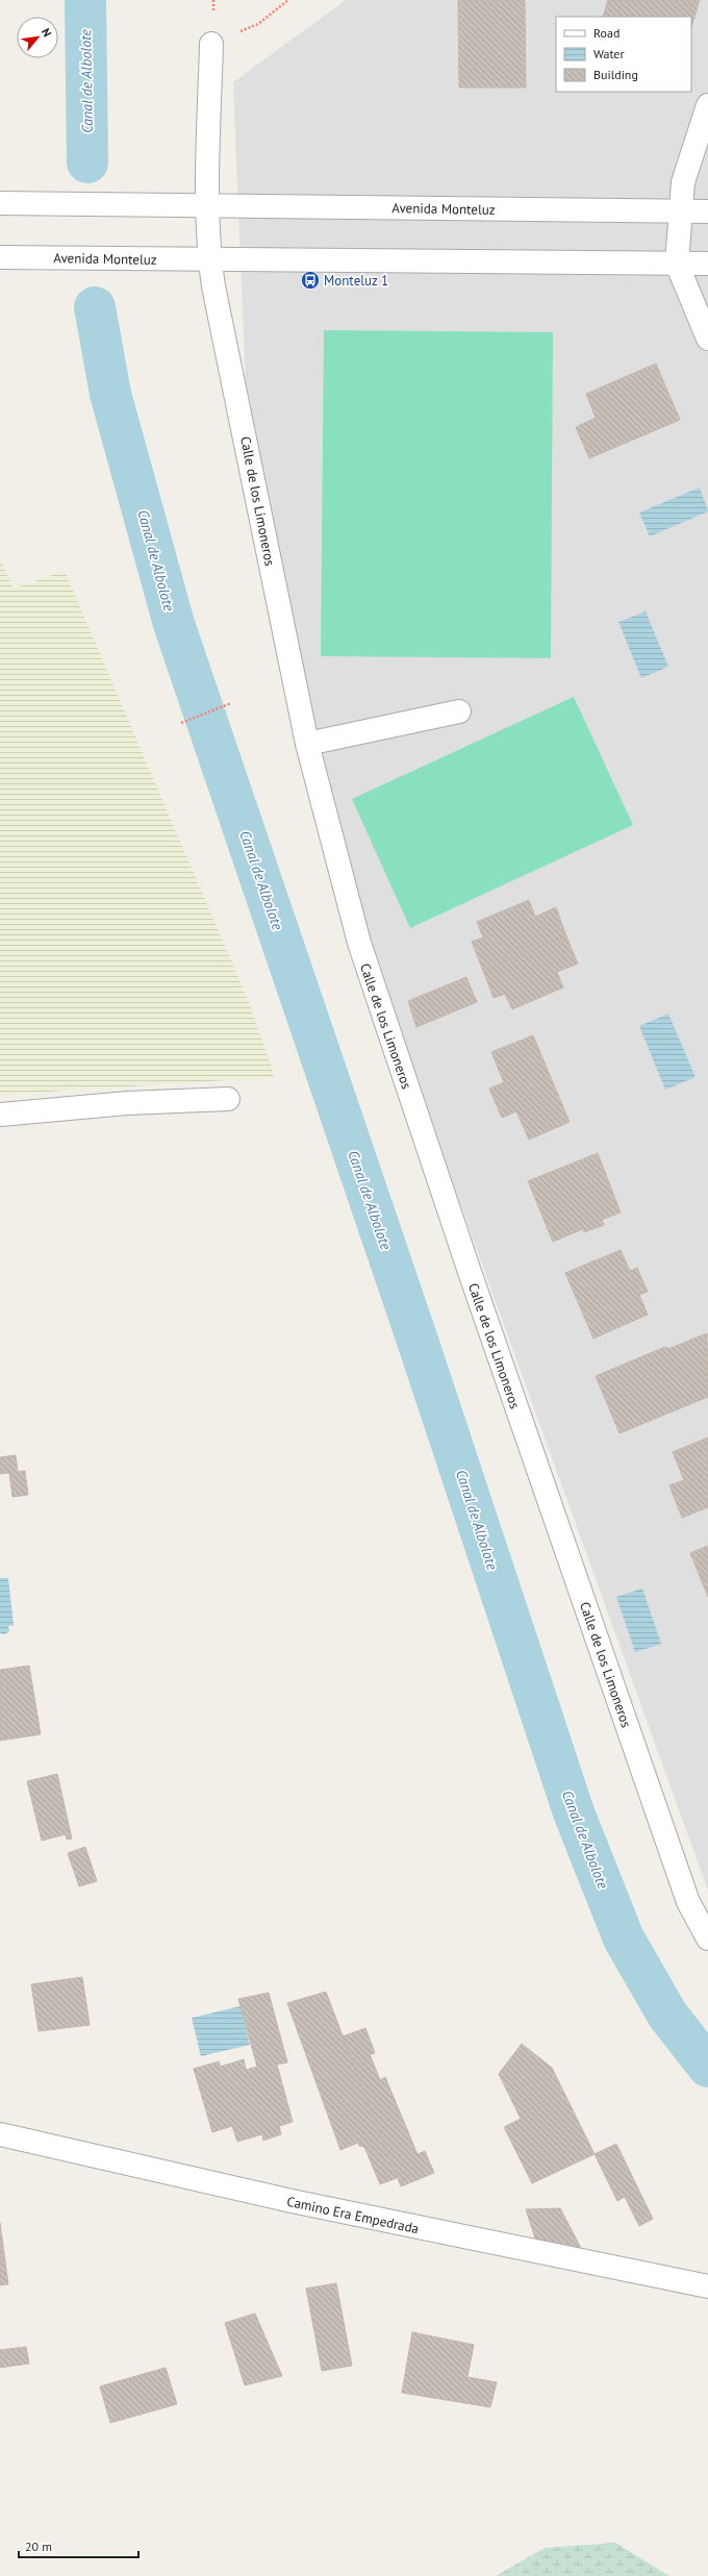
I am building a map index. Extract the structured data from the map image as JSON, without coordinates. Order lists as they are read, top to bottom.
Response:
{
  "streets": {
    "street": ["Avenida Monteluz", "Calle de los Limoneros", "Camino Era Empedrada"]
  },
  "crossings": [
    ["Avenida Monteluz", "Calle de los Limoneros"]
  ],
  "water": ["Canal de Albolote"],
  "places": {
    "bus stop": ["Monteluz 1"]
  },
  "legend": ["Road", "Water", "Building"],
  "scale_bar": "20 m",
  "north": "top right"
}
